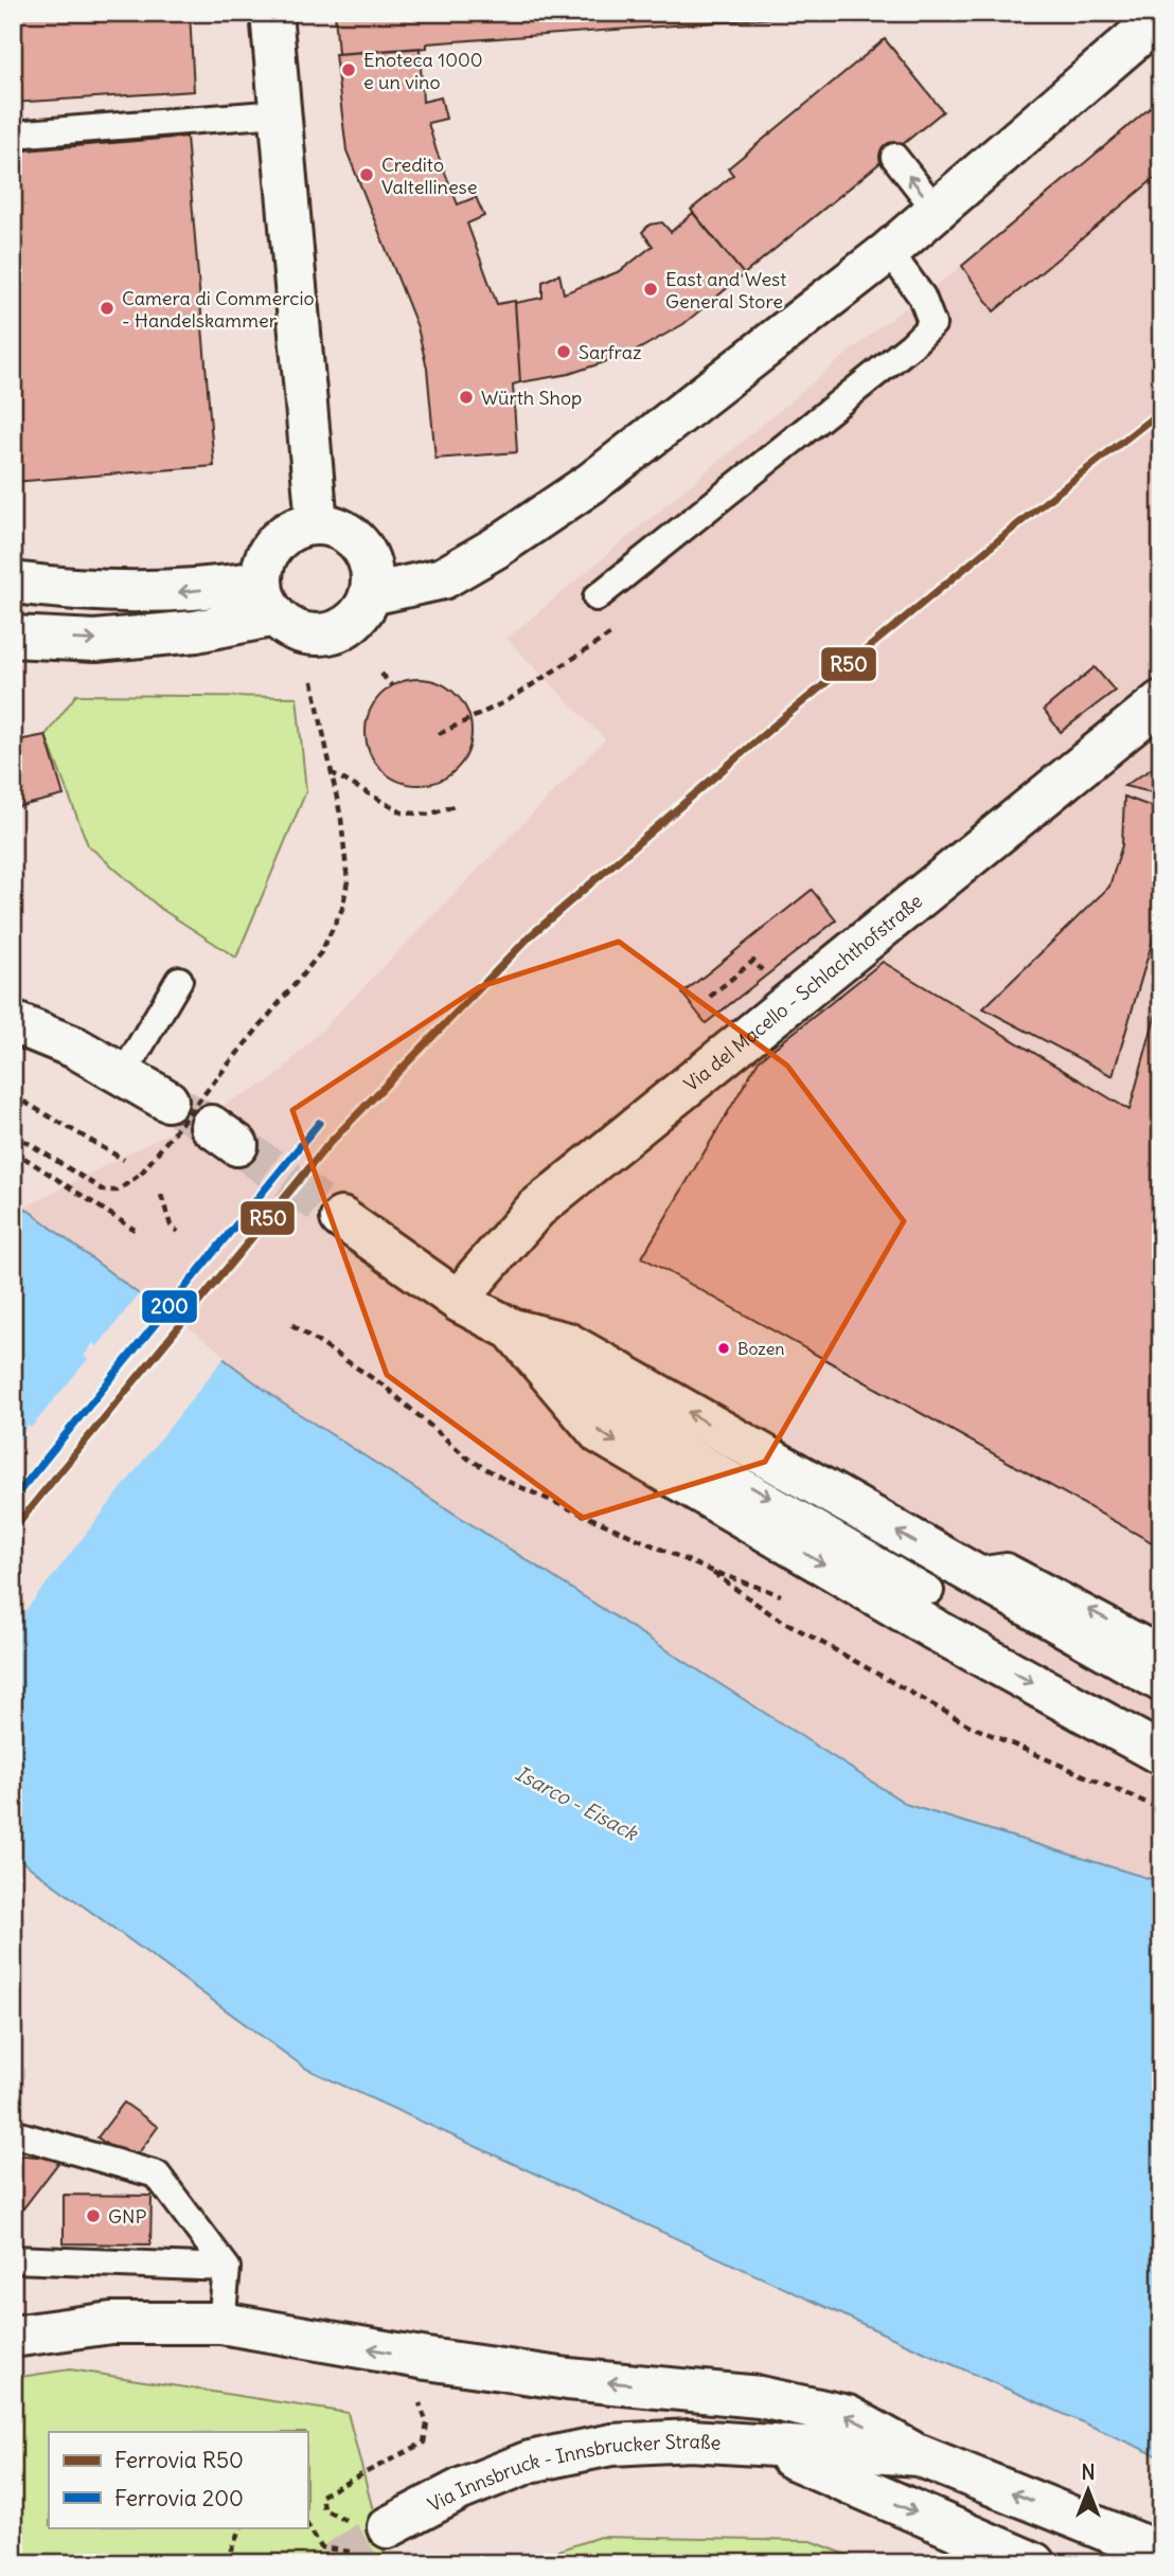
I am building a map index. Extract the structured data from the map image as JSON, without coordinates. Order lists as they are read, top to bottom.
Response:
{
  "streets": {
    "main road": ["Via del Macello - Schlachthofstraße", "Via Innsbruck - Innsbrucker Straße"]
  },
  "water": ["Isarco - Eisack"],
  "places": [
    "Enoteca 1000 e un vino",
    "Credito Valtellinese",
    "East and West General Store",
    "Camera di Commercio - Handelskammer",
    "Sarfraz",
    "Würth Shop",
    "Bozen",
    "GNP"
  ],
  "lines": ["rail line R50", "rail line 200"],
  "legend": ["Ferrovia R50", "Ferrovia 200"],
  "north": "top"
}
